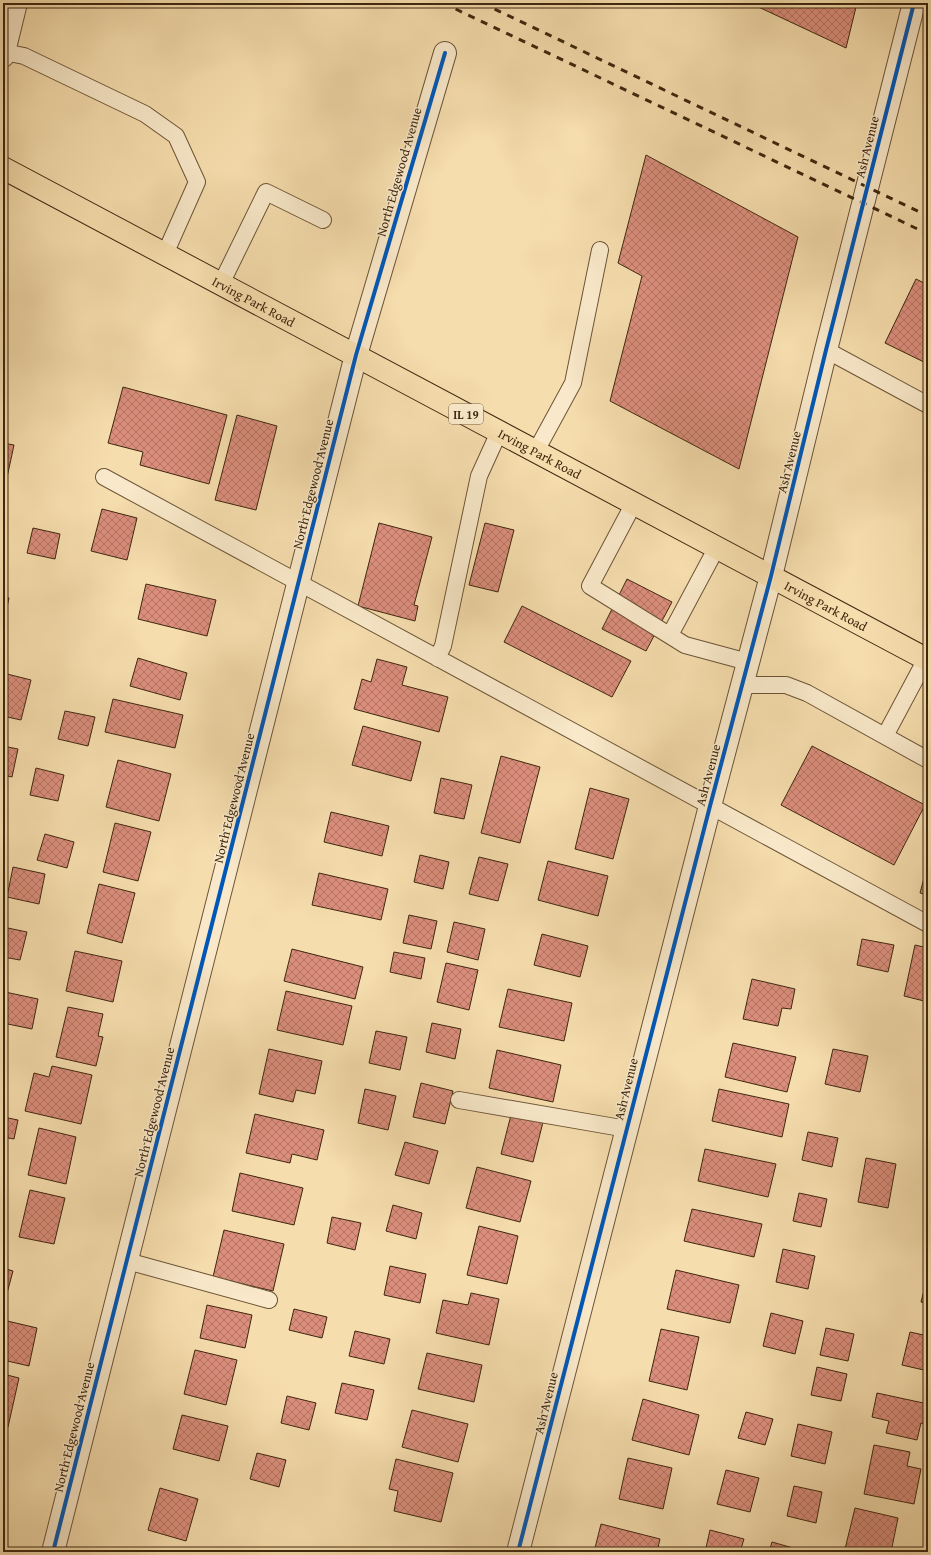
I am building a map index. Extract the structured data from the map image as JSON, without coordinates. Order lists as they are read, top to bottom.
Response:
{
  "streets": {
    "main road": ["Irving Park Road", "IL 19"],
    "street": ["Ash Avenue", "North Edgewood Avenue"]
  },
  "crossings": [
    ["Ash Avenue", "Irving Park Road"],
    ["North Edgewood Avenue", "Irving Park Road"]
  ]
}
